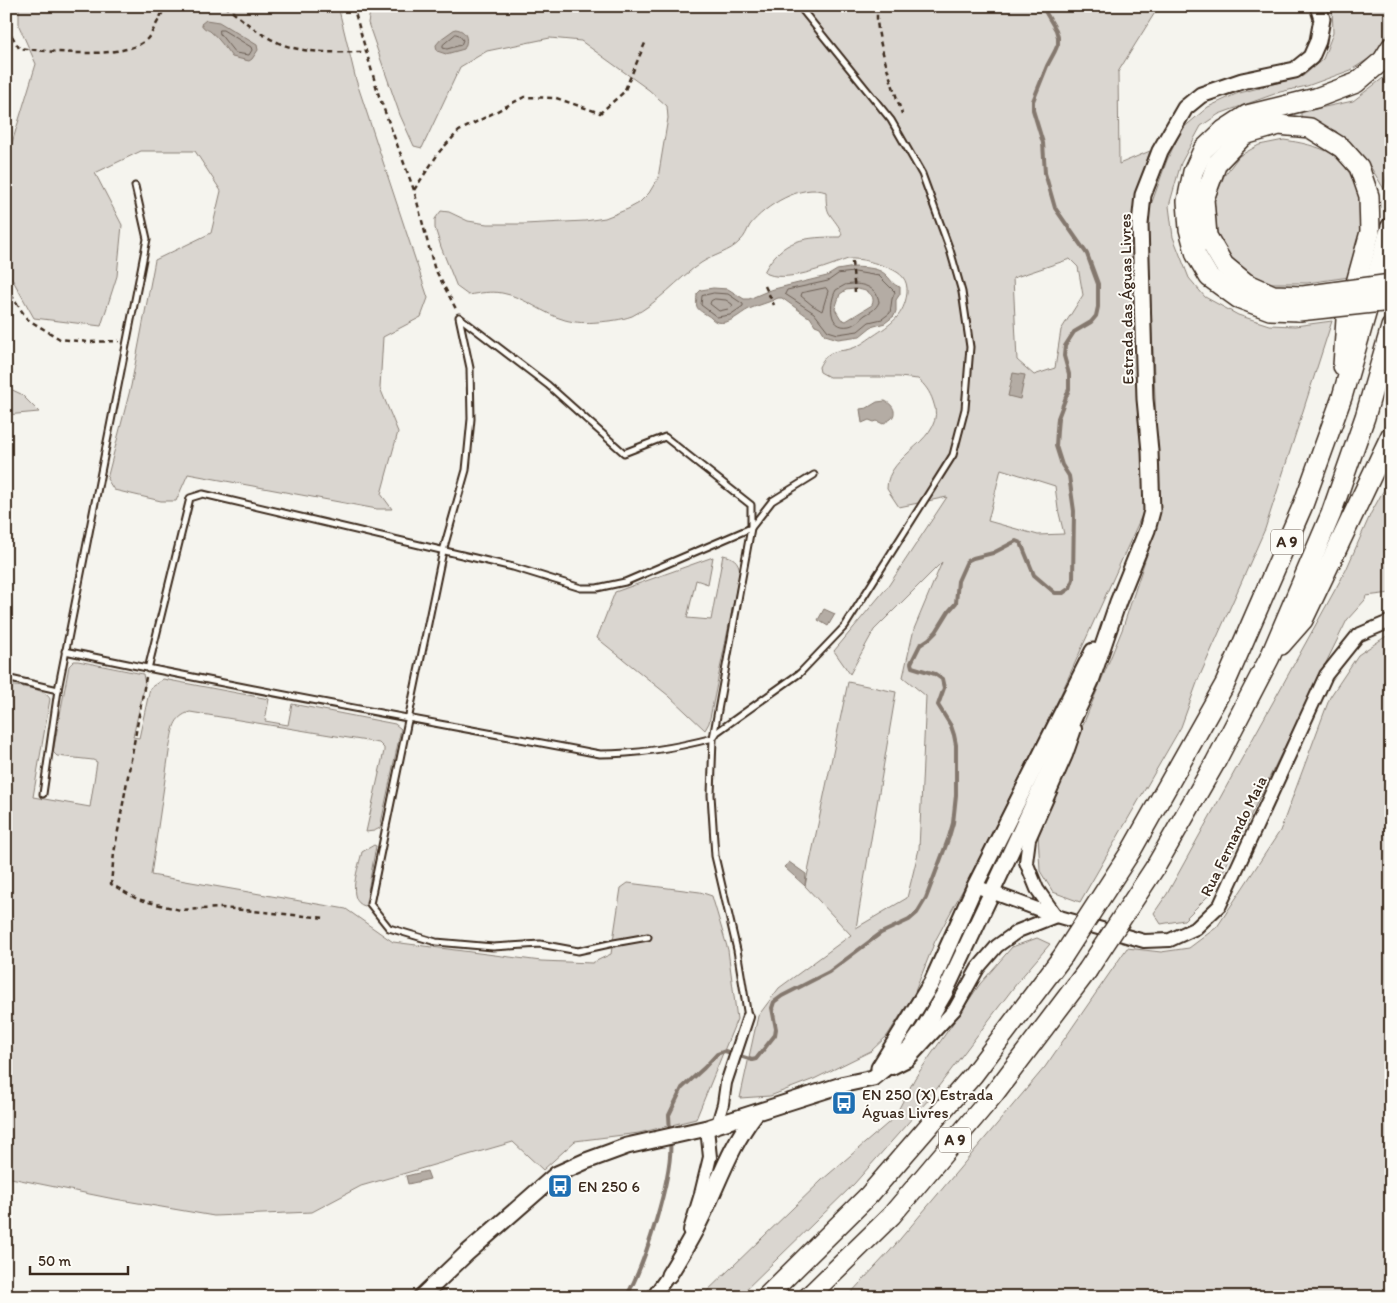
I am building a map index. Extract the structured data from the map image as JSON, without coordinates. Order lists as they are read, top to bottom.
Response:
{
  "streets": {
    "highway": ["A 9"],
    "main road": ["Estrada das Águas Livres"],
    "street": ["Rua Fernando Maia"]
  },
  "places": {
    "bus stop": ["EN 250 (X) Estrada Águas Livres", "EN 250 6"]
  },
  "scale_bar": "50 m"
}
